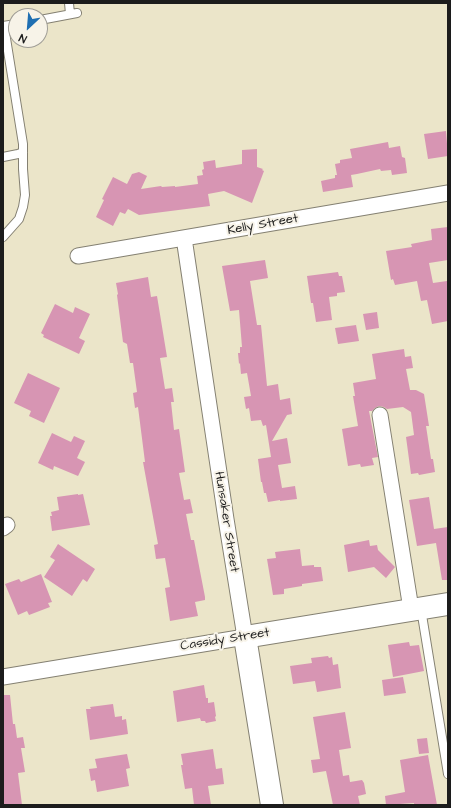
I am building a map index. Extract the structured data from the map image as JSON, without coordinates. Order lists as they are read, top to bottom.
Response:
{
  "streets": {
    "main road": ["Hunsaker Street", "Cassidy Street"],
    "street": ["Kelly Street"]
  },
  "crossings": [
    ["Kelly Street", "Hunsaker Street"],
    ["Hunsaker Street", "Cassidy Street"]
  ],
  "north": "bottom left"
}
